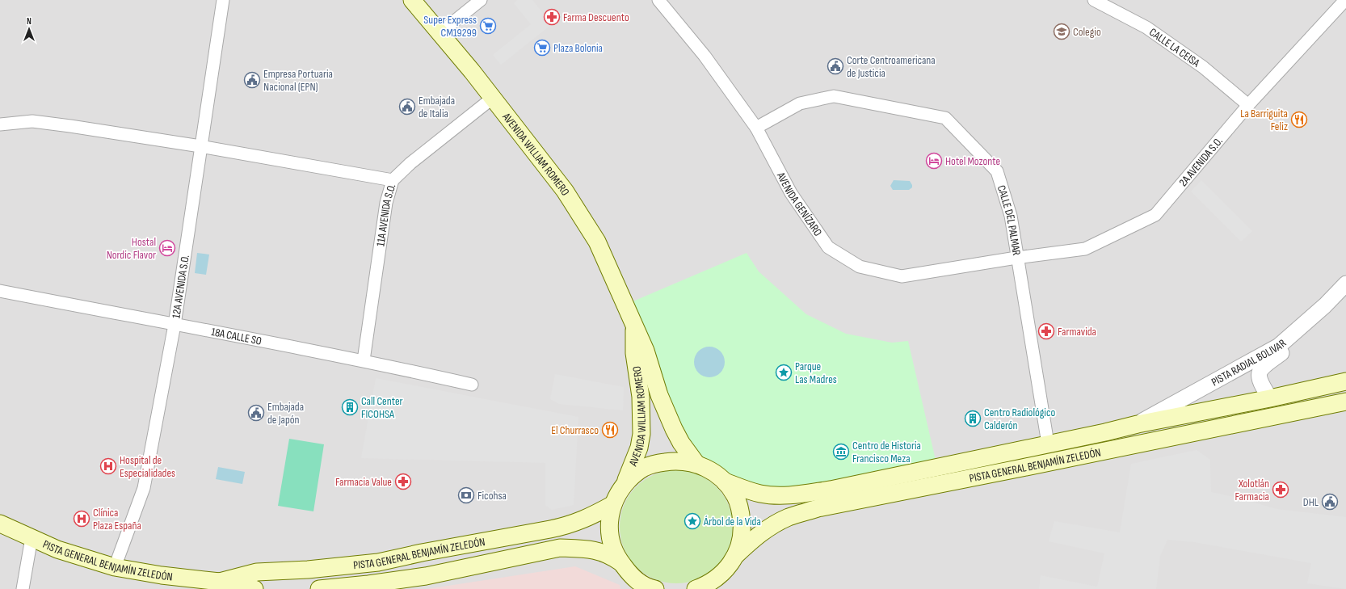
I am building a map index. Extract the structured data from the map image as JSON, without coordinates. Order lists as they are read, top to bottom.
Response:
{
  "streets": {
    "main road": ["AVENIDA WILLIAM ROMERO", "PISTA GENERAL BENJAMÍN ZELEDÓN"],
    "street": [
      "CALLE LA CEISA",
      "2A AVENIDA S.O.",
      "AVENIDA GENÍZARO",
      "11A AVENIDA S.O.",
      "CALLE DEL PALMAR",
      "12A AVENIDA S.O.",
      "18A CALLE SO",
      "PISTA RADIAL BOLIVAR"
    ]
  },
  "crossings": [
    ["CALLE LA CEISA", "2A AVENIDA S.O."],
    ["AVENIDA WILLIAM ROMERO", "11A AVENIDA S.O."],
    ["2A AVENIDA S.O.", "AVENIDA GENÍZARO"],
    ["2A AVENIDA S.O.", "CALLE DEL PALMAR"],
    ["AVENIDA GENÍZARO", "CALLE DEL PALMAR"],
    ["11A AVENIDA S.O.", "18A CALLE SO"],
    ["CALLE DEL PALMAR", "PISTA GENERAL BENJAMÍN ZELEDÓN"],
    ["12A AVENIDA S.O.", "18A CALLE SO"],
    ["12A AVENIDA S.O.", "PISTA GENERAL BENJAMÍN ZELEDÓN"],
    ["PISTA RADIAL BOLIVAR", "PISTA GENERAL BENJAMÍN ZELEDÓN"]
  ],
  "places": {
    "pharmacy": [
      "Farma Descuento",
      "Farmavida",
      "Farmacia Value",
      "Xolotlán Farmacia"
    ],
    "supermarket": ["Super Express CM19299", "Plaza Bolonia"],
    "school or university": ["Colegio"],
    "public building": [
      "Corte Centroamericana de Justicia",
      "Empresa Portuaria Nacional (EPN)",
      "Embajada de Italia",
      "Embajada de Japón",
      "DHL"
    ],
    "restaurant": ["La Barriguita Feliz", "El Churrasco"],
    "hotel": ["Hotel Mozonte", "Hostal Nordic Flavor"],
    "place": ["Parque Las Madres", "Árbol de la Vida"],
    "building": ["Call Center FICOHSA", "Centro Radiológico Calderón"],
    "museum": ["Centro de Historia Francisco Meza"],
    "hospital": ["Hospital de Especialidades", "Clínica Plaza España"],
    "bank": ["Ficohsa"]
  },
  "north": "top"
}
